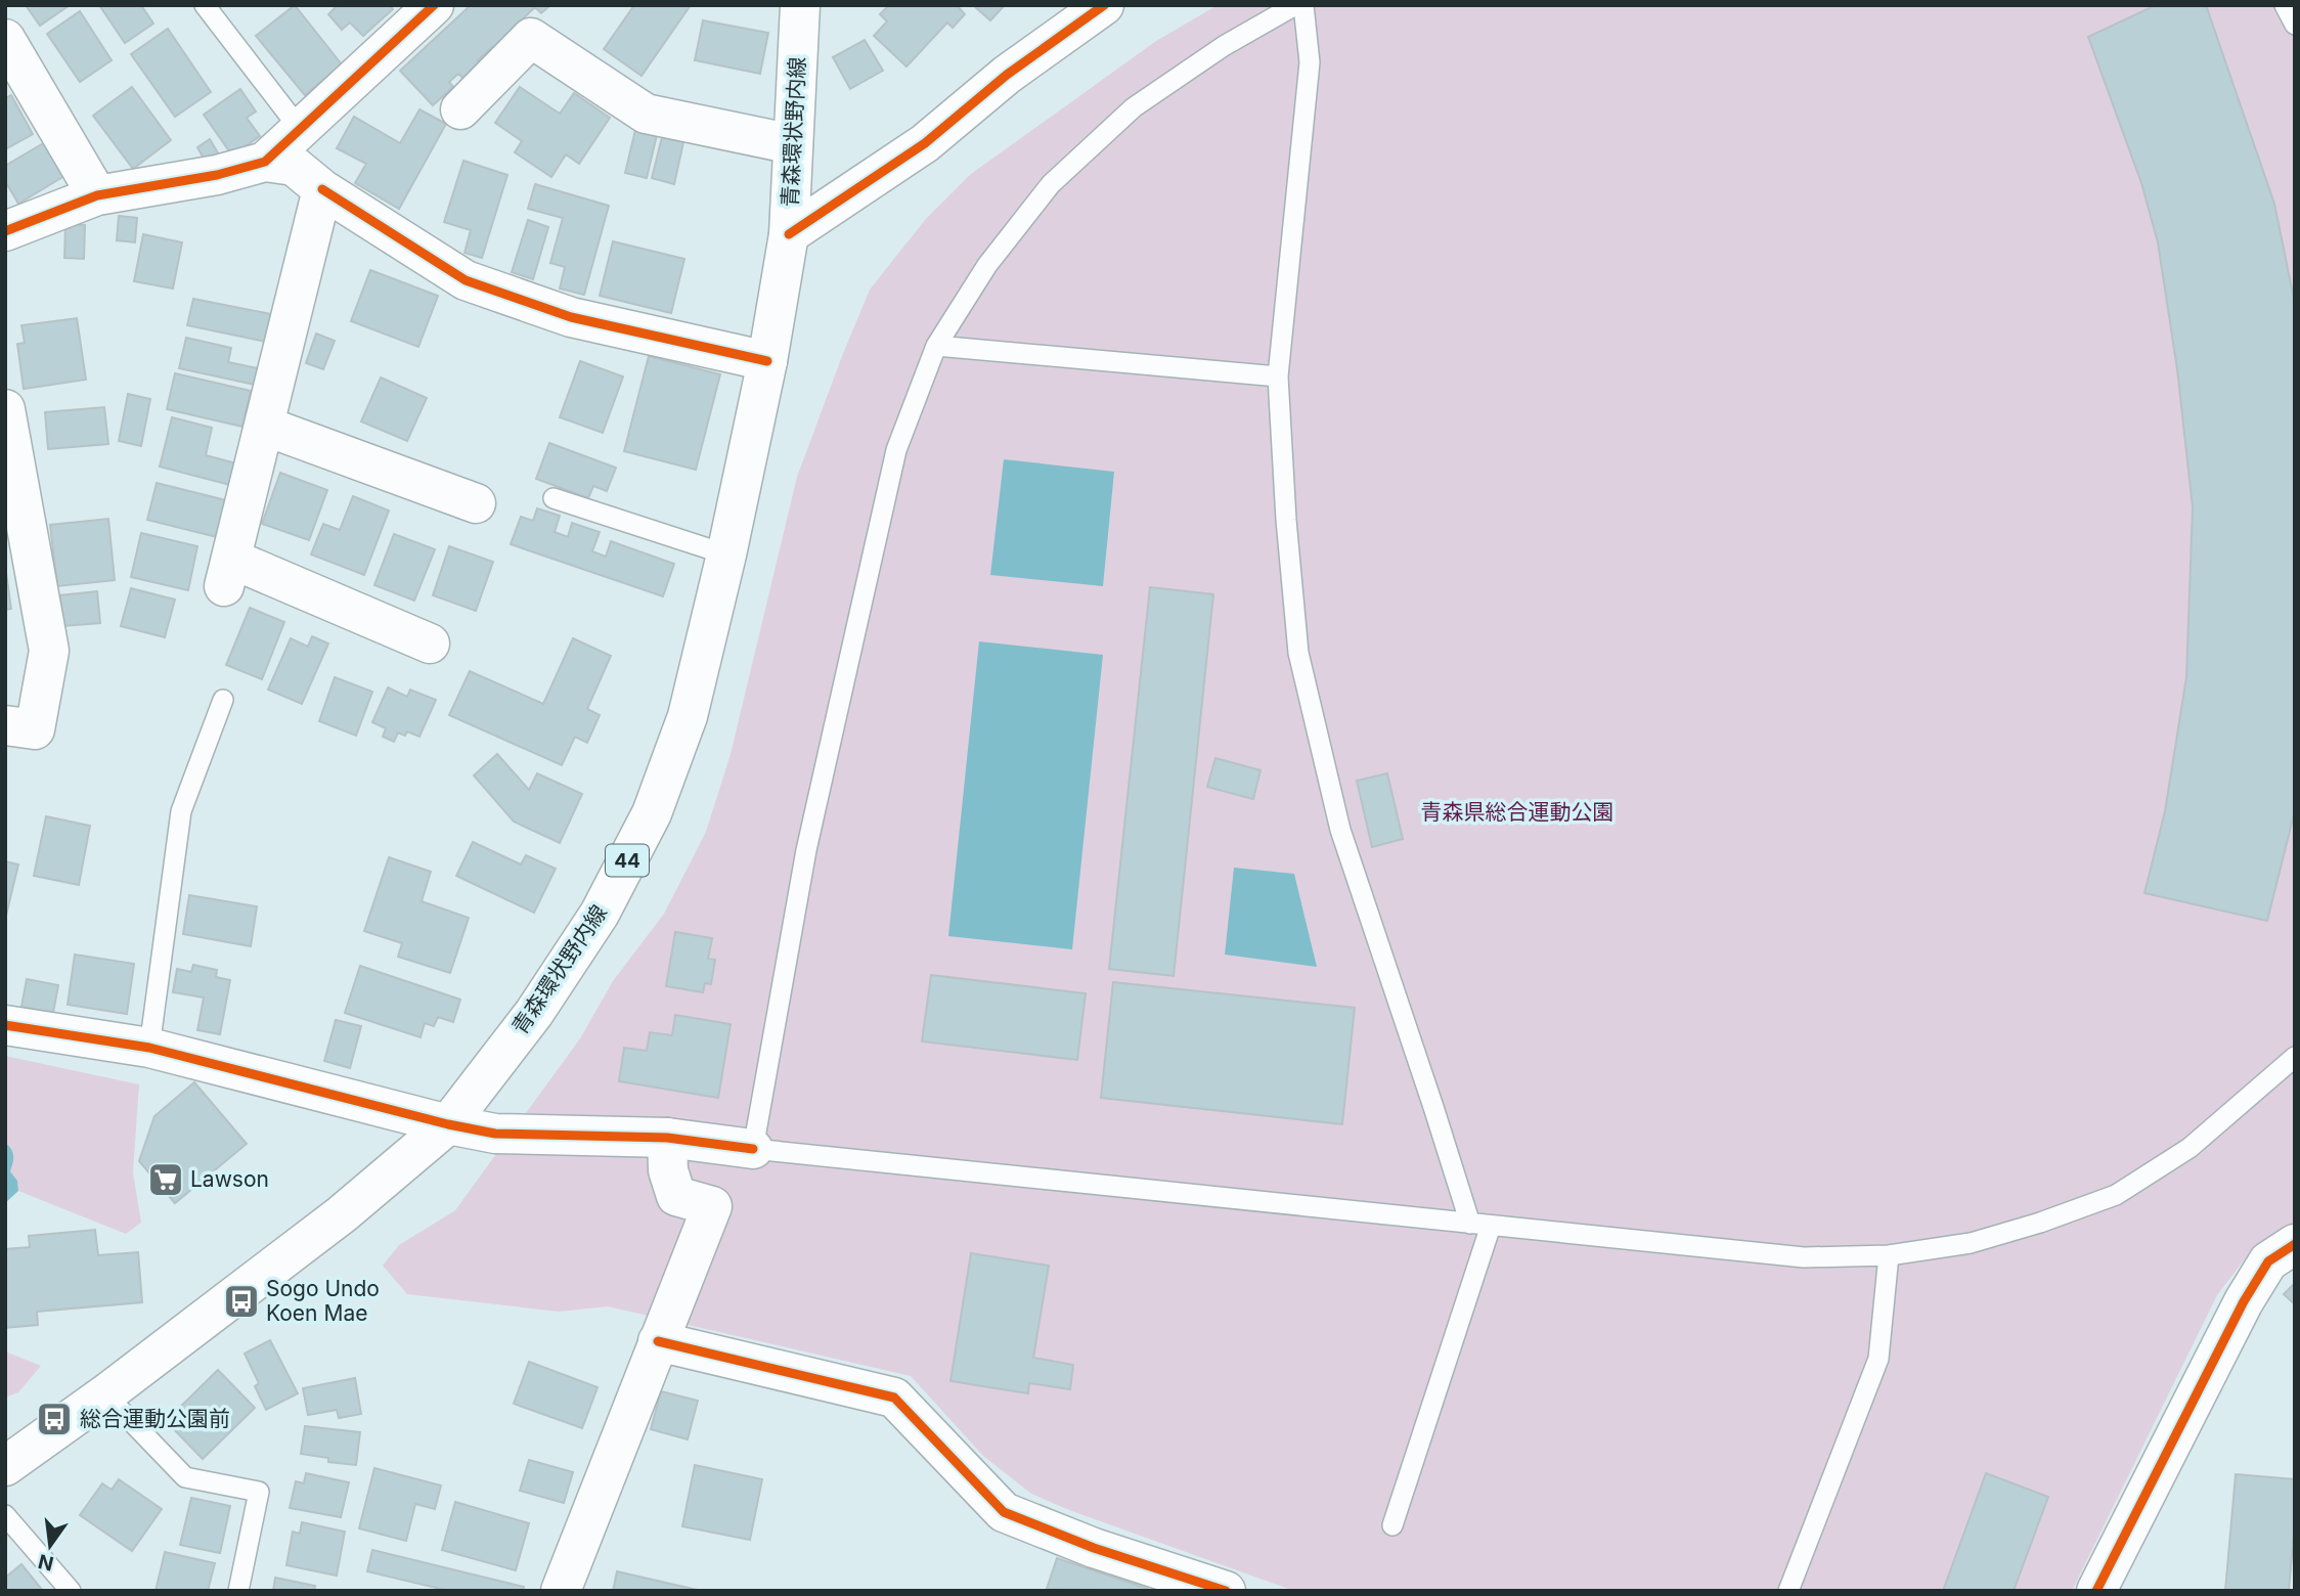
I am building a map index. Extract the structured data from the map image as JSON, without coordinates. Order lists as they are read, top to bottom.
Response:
{
  "streets": {
    "street": ["青森環状野内線", "44"]
  },
  "parks": ["青森県総合運動公園"],
  "places": {
    "supermarket": ["Lawson"],
    "bus stop": ["Sogo Undo Koen Mae", "総合運動公園前"]
  },
  "north": "bottom"
}
